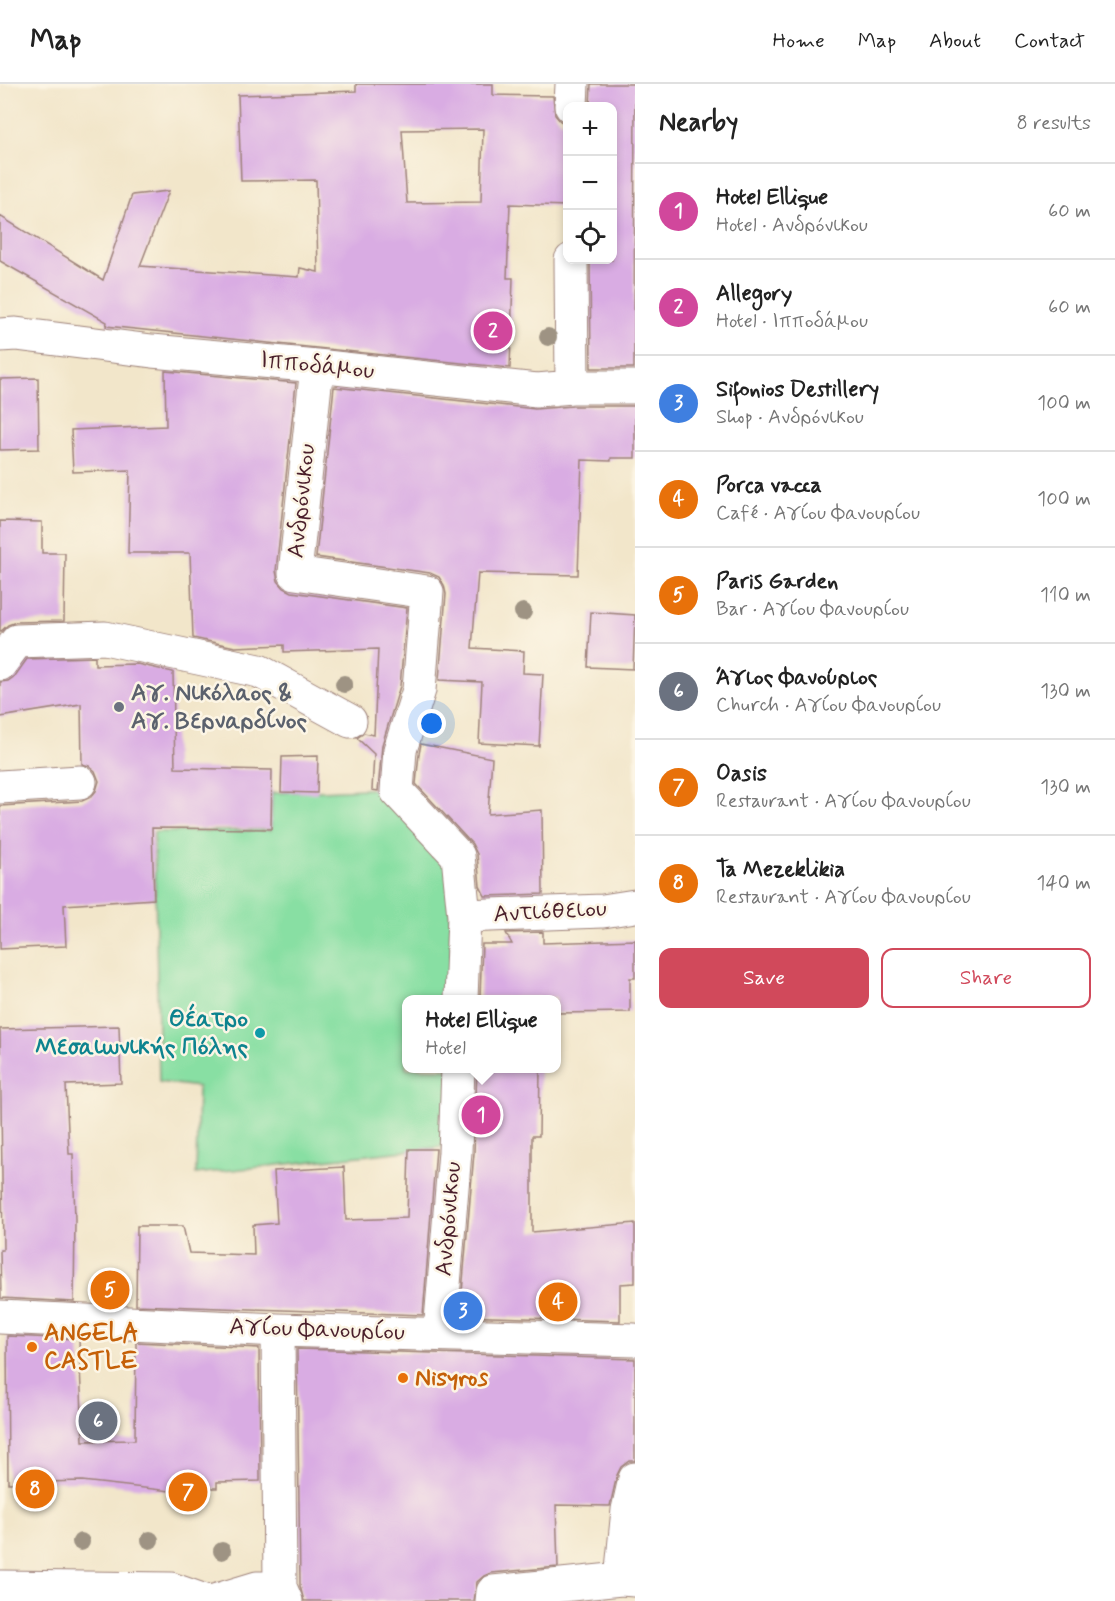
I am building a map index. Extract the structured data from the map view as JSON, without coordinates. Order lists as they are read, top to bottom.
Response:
{
  "streets": {
    "street": [
      "Ιπποδάμου",
      "Ανδρόνικου",
      "Αντιόθειου",
      "Αγίου Φανουρίου"
    ]
  },
  "crossings": [
    ["Ιπποδάμου", "Ανδρόνικου"],
    ["Ανδρόνικου", "Αντιόθειου"],
    ["Ανδρόνικου", "Αγίου Φανουρίου"]
  ],
  "places": [
    "Αγ. Νικόλαος & Αγ. Βερναρδίνος",
    "Θέατρο Μεσαιωνικής Πόλης",
    "ANGELA CASTLE",
    "Nisyros"
  ],
  "page": {
    "header": "Map",
    "nav": [
      "Home",
      "Map",
      "About",
      "Contact"
    ],
    "heading": ["Nearby", "8 results"],
    "map_buttons": ["+", "−"],
    "list": [
      {
        "mark": "1",
        "name": "Hotel Ellique",
        "note": "Hotel · Ανδρόνικου",
        "value": "60 m"
      },
      {
        "mark": "2",
        "name": "Allegory",
        "note": "Hotel · Ιπποδάμου",
        "value": "60 m"
      },
      {
        "mark": "3",
        "name": "Sifonios Destillery",
        "note": "Shop · Ανδρόνικου",
        "value": "100 m"
      },
      {
        "mark": "4",
        "name": "Porca vacca",
        "note": "Café · Αγίου Φανουρίου",
        "value": "100 m"
      },
      {
        "mark": "5",
        "name": "Paris Garden",
        "note": "Bar · Αγίου Φανουρίου",
        "value": "110 m"
      },
      {
        "mark": "6",
        "name": "Άγιος Φανούριος",
        "note": "Church · Αγίου Φανουρίου",
        "value": "130 m"
      },
      {
        "mark": "7",
        "name": "Oasis",
        "note": "Restaurant · Αγίου Φανουρίου",
        "value": "130 m"
      },
      {
        "mark": "8",
        "name": "Ta Mezeklikia",
        "note": "Restaurant · Αγίου Φανουρίου",
        "value": "140 m"
      }
    ],
    "pins": [
      "2",
      "1",
      "5",
      "4",
      "3",
      "6",
      "8",
      "7"
    ],
    "buttons": ["Save", "Share"],
    "popup": ["Hotel Ellique", "Hotel"]
  }
}
